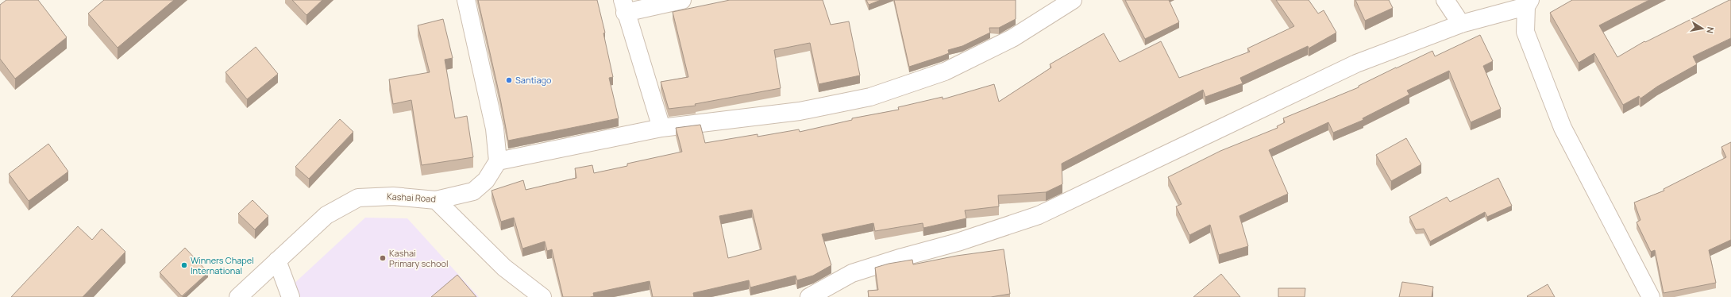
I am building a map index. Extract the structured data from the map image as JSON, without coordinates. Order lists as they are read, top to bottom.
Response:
{
  "streets": {
    "street": ["Kashai Road"]
  },
  "places": ["Santiago", "Kashai Primary school", "Winners Chapel International"],
  "north": "right"
}
